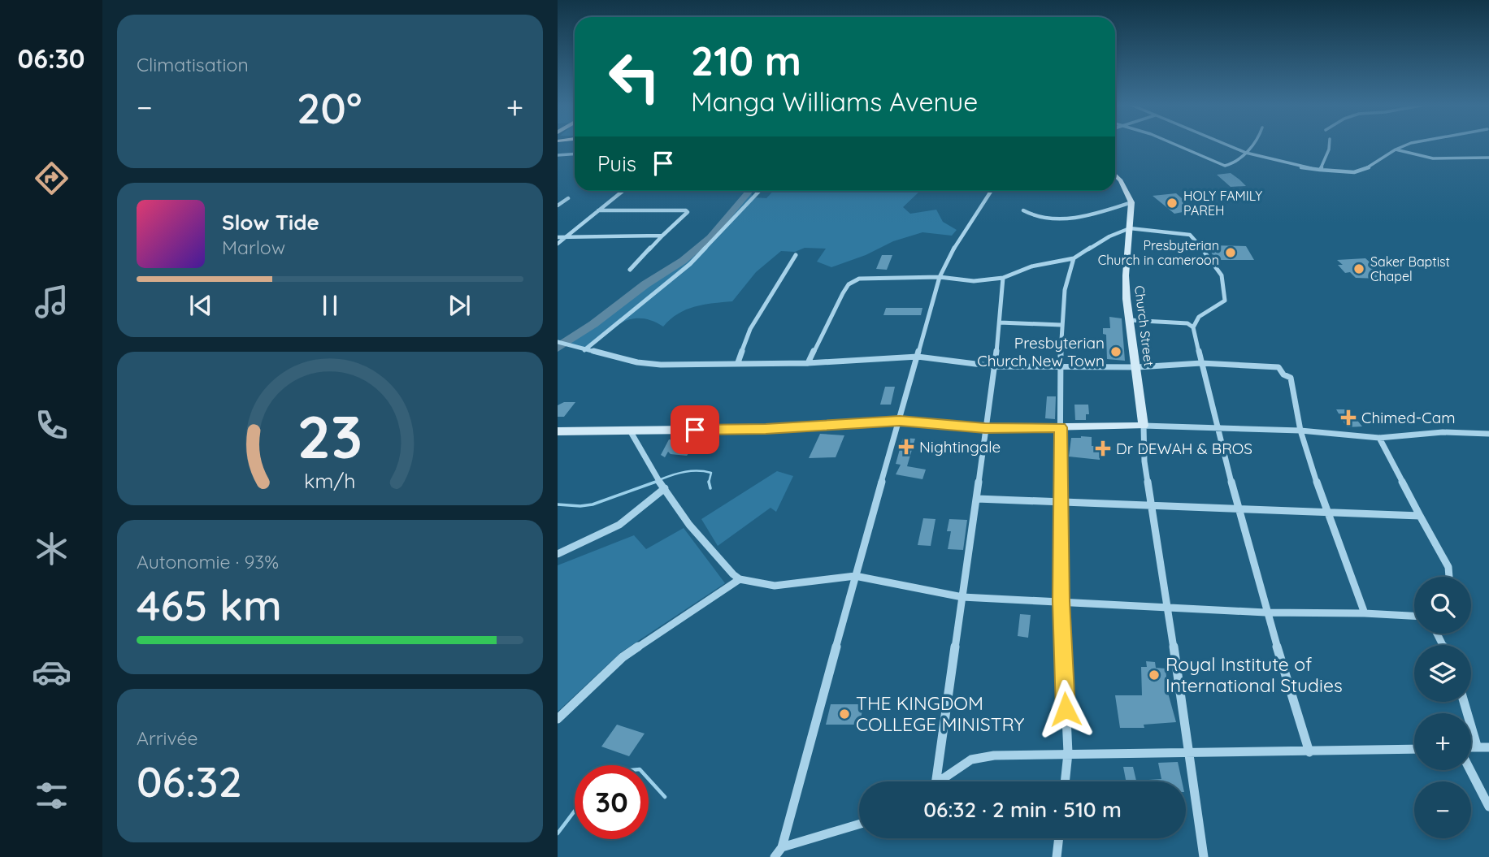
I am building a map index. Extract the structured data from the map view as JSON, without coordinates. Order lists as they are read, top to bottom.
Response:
{
  "streets": {
    "main road": ["Church Street"]
  },
  "places": {
    "other": [
      "HOLY FAMILY PAREH",
      "Presbyterian Church in cameroon",
      "Saker Baptist Chapel",
      "Presbyterian Church New Town",
      "Royal Institute of International Studies",
      "THE KINGDOM COLLEGE MINISTRY"
    ],
    "health": ["Chimed-Cam", "Nightingale", "Dr DEWAH & BROS"]
  },
  "page": {
    "tabs": "06:30",
    "tile": [
      "Climatisation",
      ["Autonomie · 93%", "465 km"],
      ["Arrivée", "06:32"]
    ],
    "turn": ["210 m", "Manga Williams Avenue"],
    "heat": ["−", "20°", "+"],
    "then": "Puis",
    "song": ["Slow Tide", "Marlow"],
    "map_buttons": ["+", "−"],
    "limit": "30",
    "trip": "06:32 · 2 min · 510 m",
    "gauge": ["23", "km/h"]
  }
}
